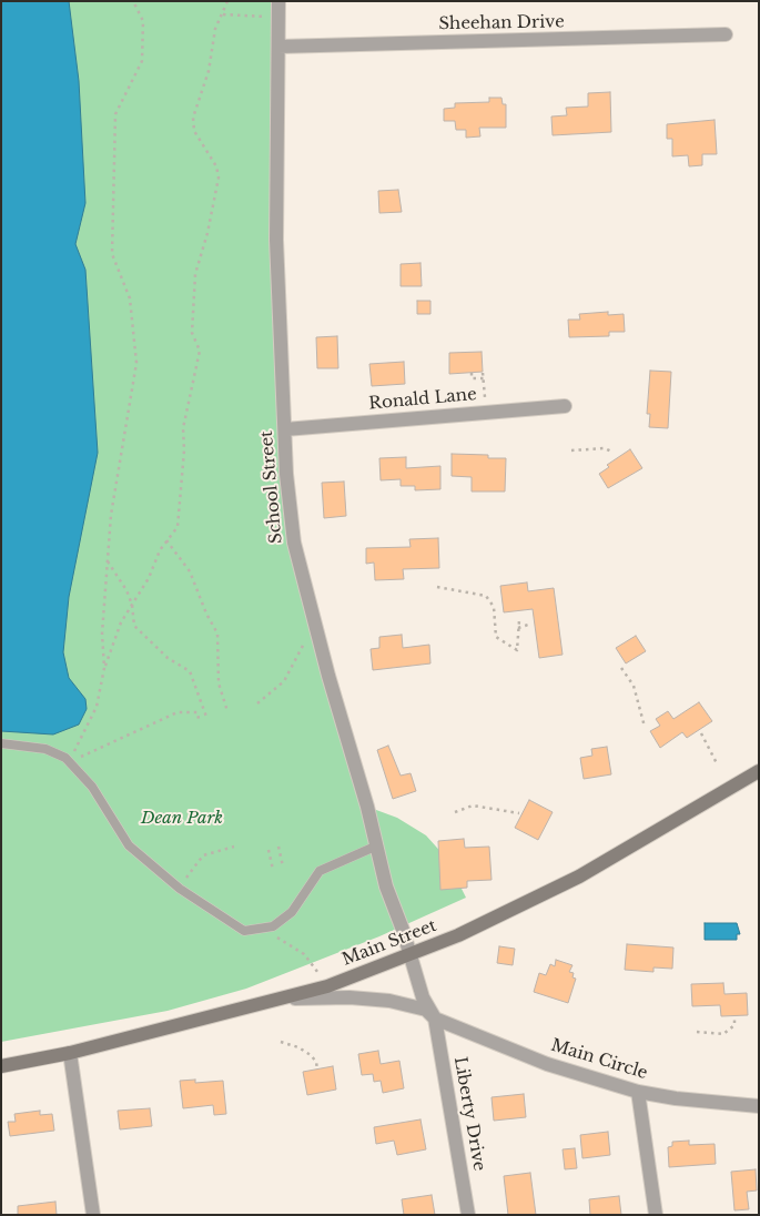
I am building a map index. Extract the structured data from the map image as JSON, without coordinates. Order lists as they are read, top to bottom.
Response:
{
  "streets": {
    "main road": ["Main Street"],
    "street": [
      "Sheehan Drive",
      "Ronald Lane",
      "School Street",
      "Main Circle",
      "Liberty Drive"
    ]
  },
  "crossings": [
    ["Sheehan Drive", "School Street"],
    ["Ronald Lane", "School Street"],
    ["School Street", "Main Street"],
    ["Main Street", "Main Circle"],
    ["Main Circle", "Liberty Drive"]
  ],
  "parks": ["Dean Park"]
}
